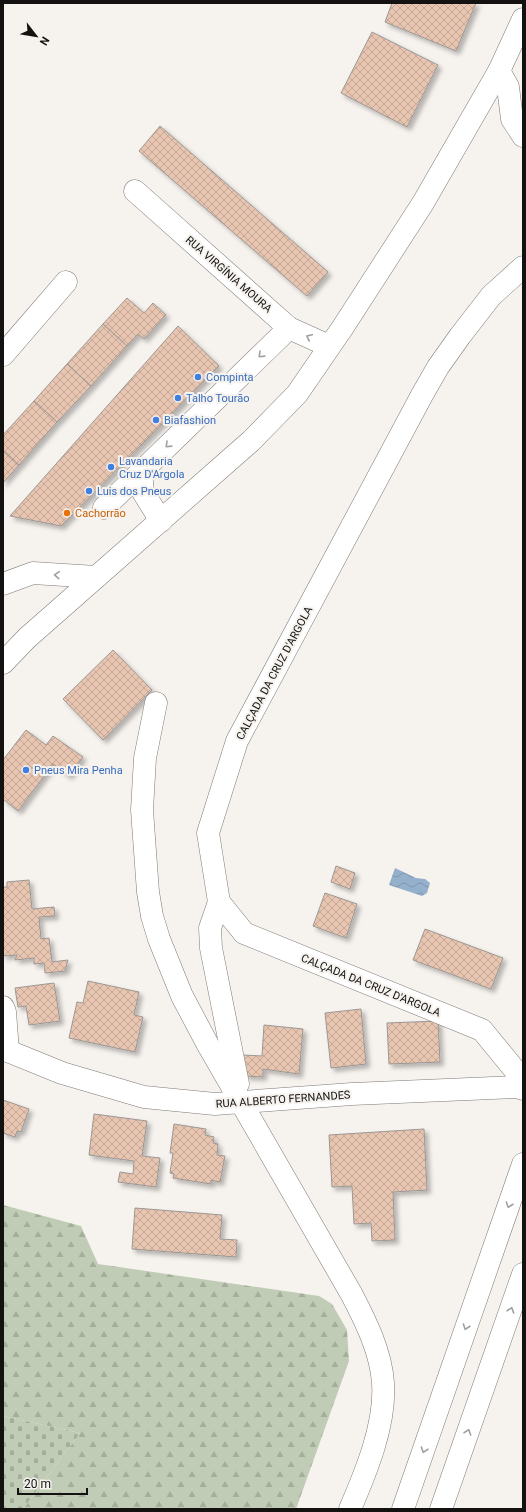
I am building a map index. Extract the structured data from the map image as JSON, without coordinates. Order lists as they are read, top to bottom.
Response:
{
  "streets": {
    "main road": ["RUA VIRGÍNIA MOURA", "CALÇADA DA CRUZ D'ARGOLA", "RUA ALBERTO FERNANDES"]
  },
  "places": [
    "Compinta",
    "Talho Tourão",
    "Biafashion",
    "Lavandaria Cruz D'Argola",
    "Luis dos Pneus",
    "Cachorrão",
    "Pneus Mira Penha"
  ],
  "scale_bar": "20 m",
  "north": "bottom right"
}
